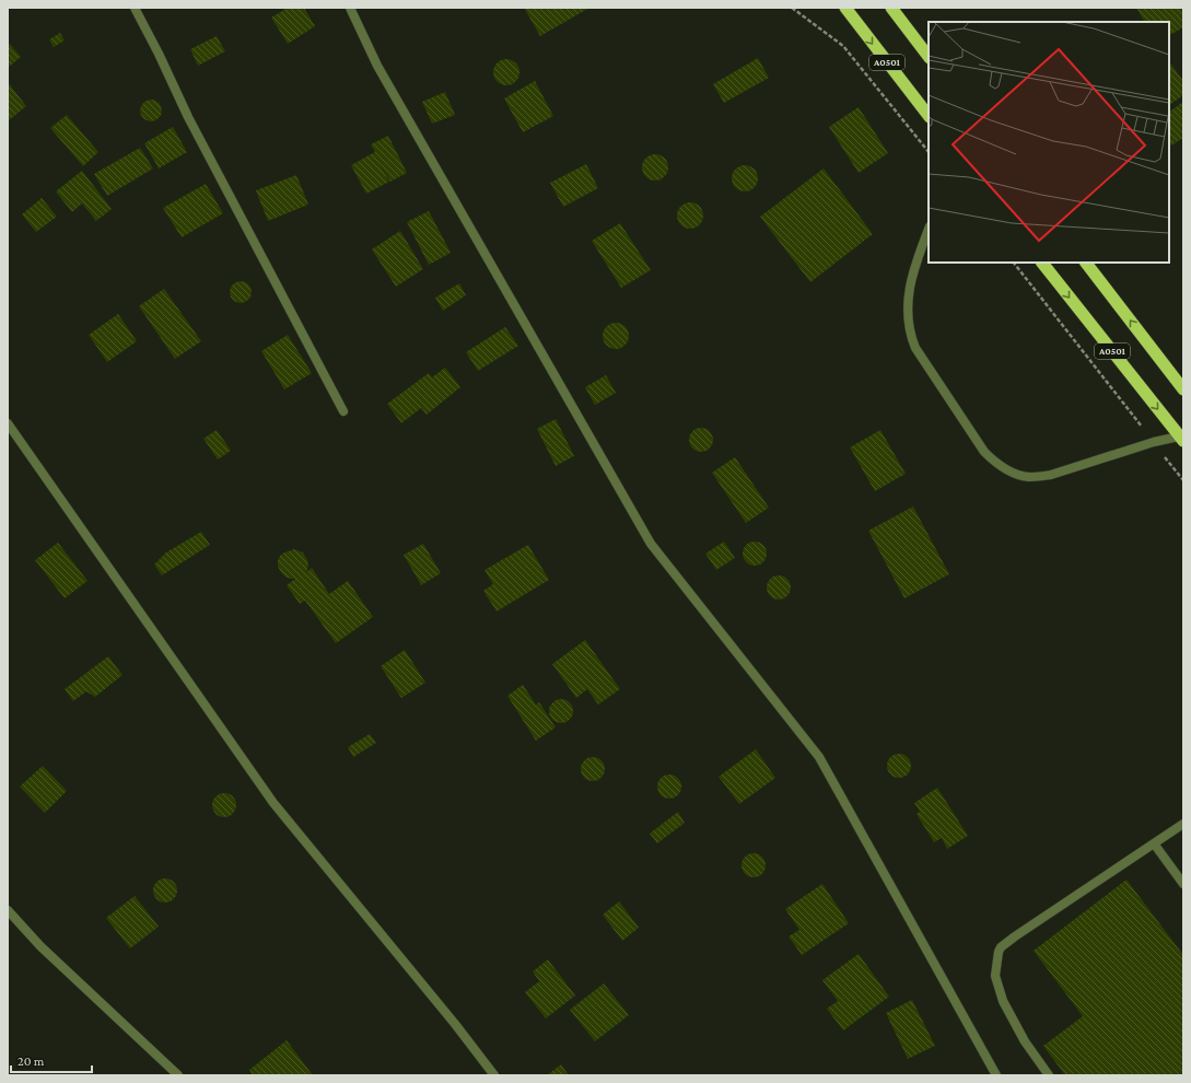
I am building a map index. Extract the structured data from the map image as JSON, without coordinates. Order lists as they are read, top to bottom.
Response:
{
  "streets": {
    "highway": ["A0501"]
  },
  "scale_bar": "20 m"
}
